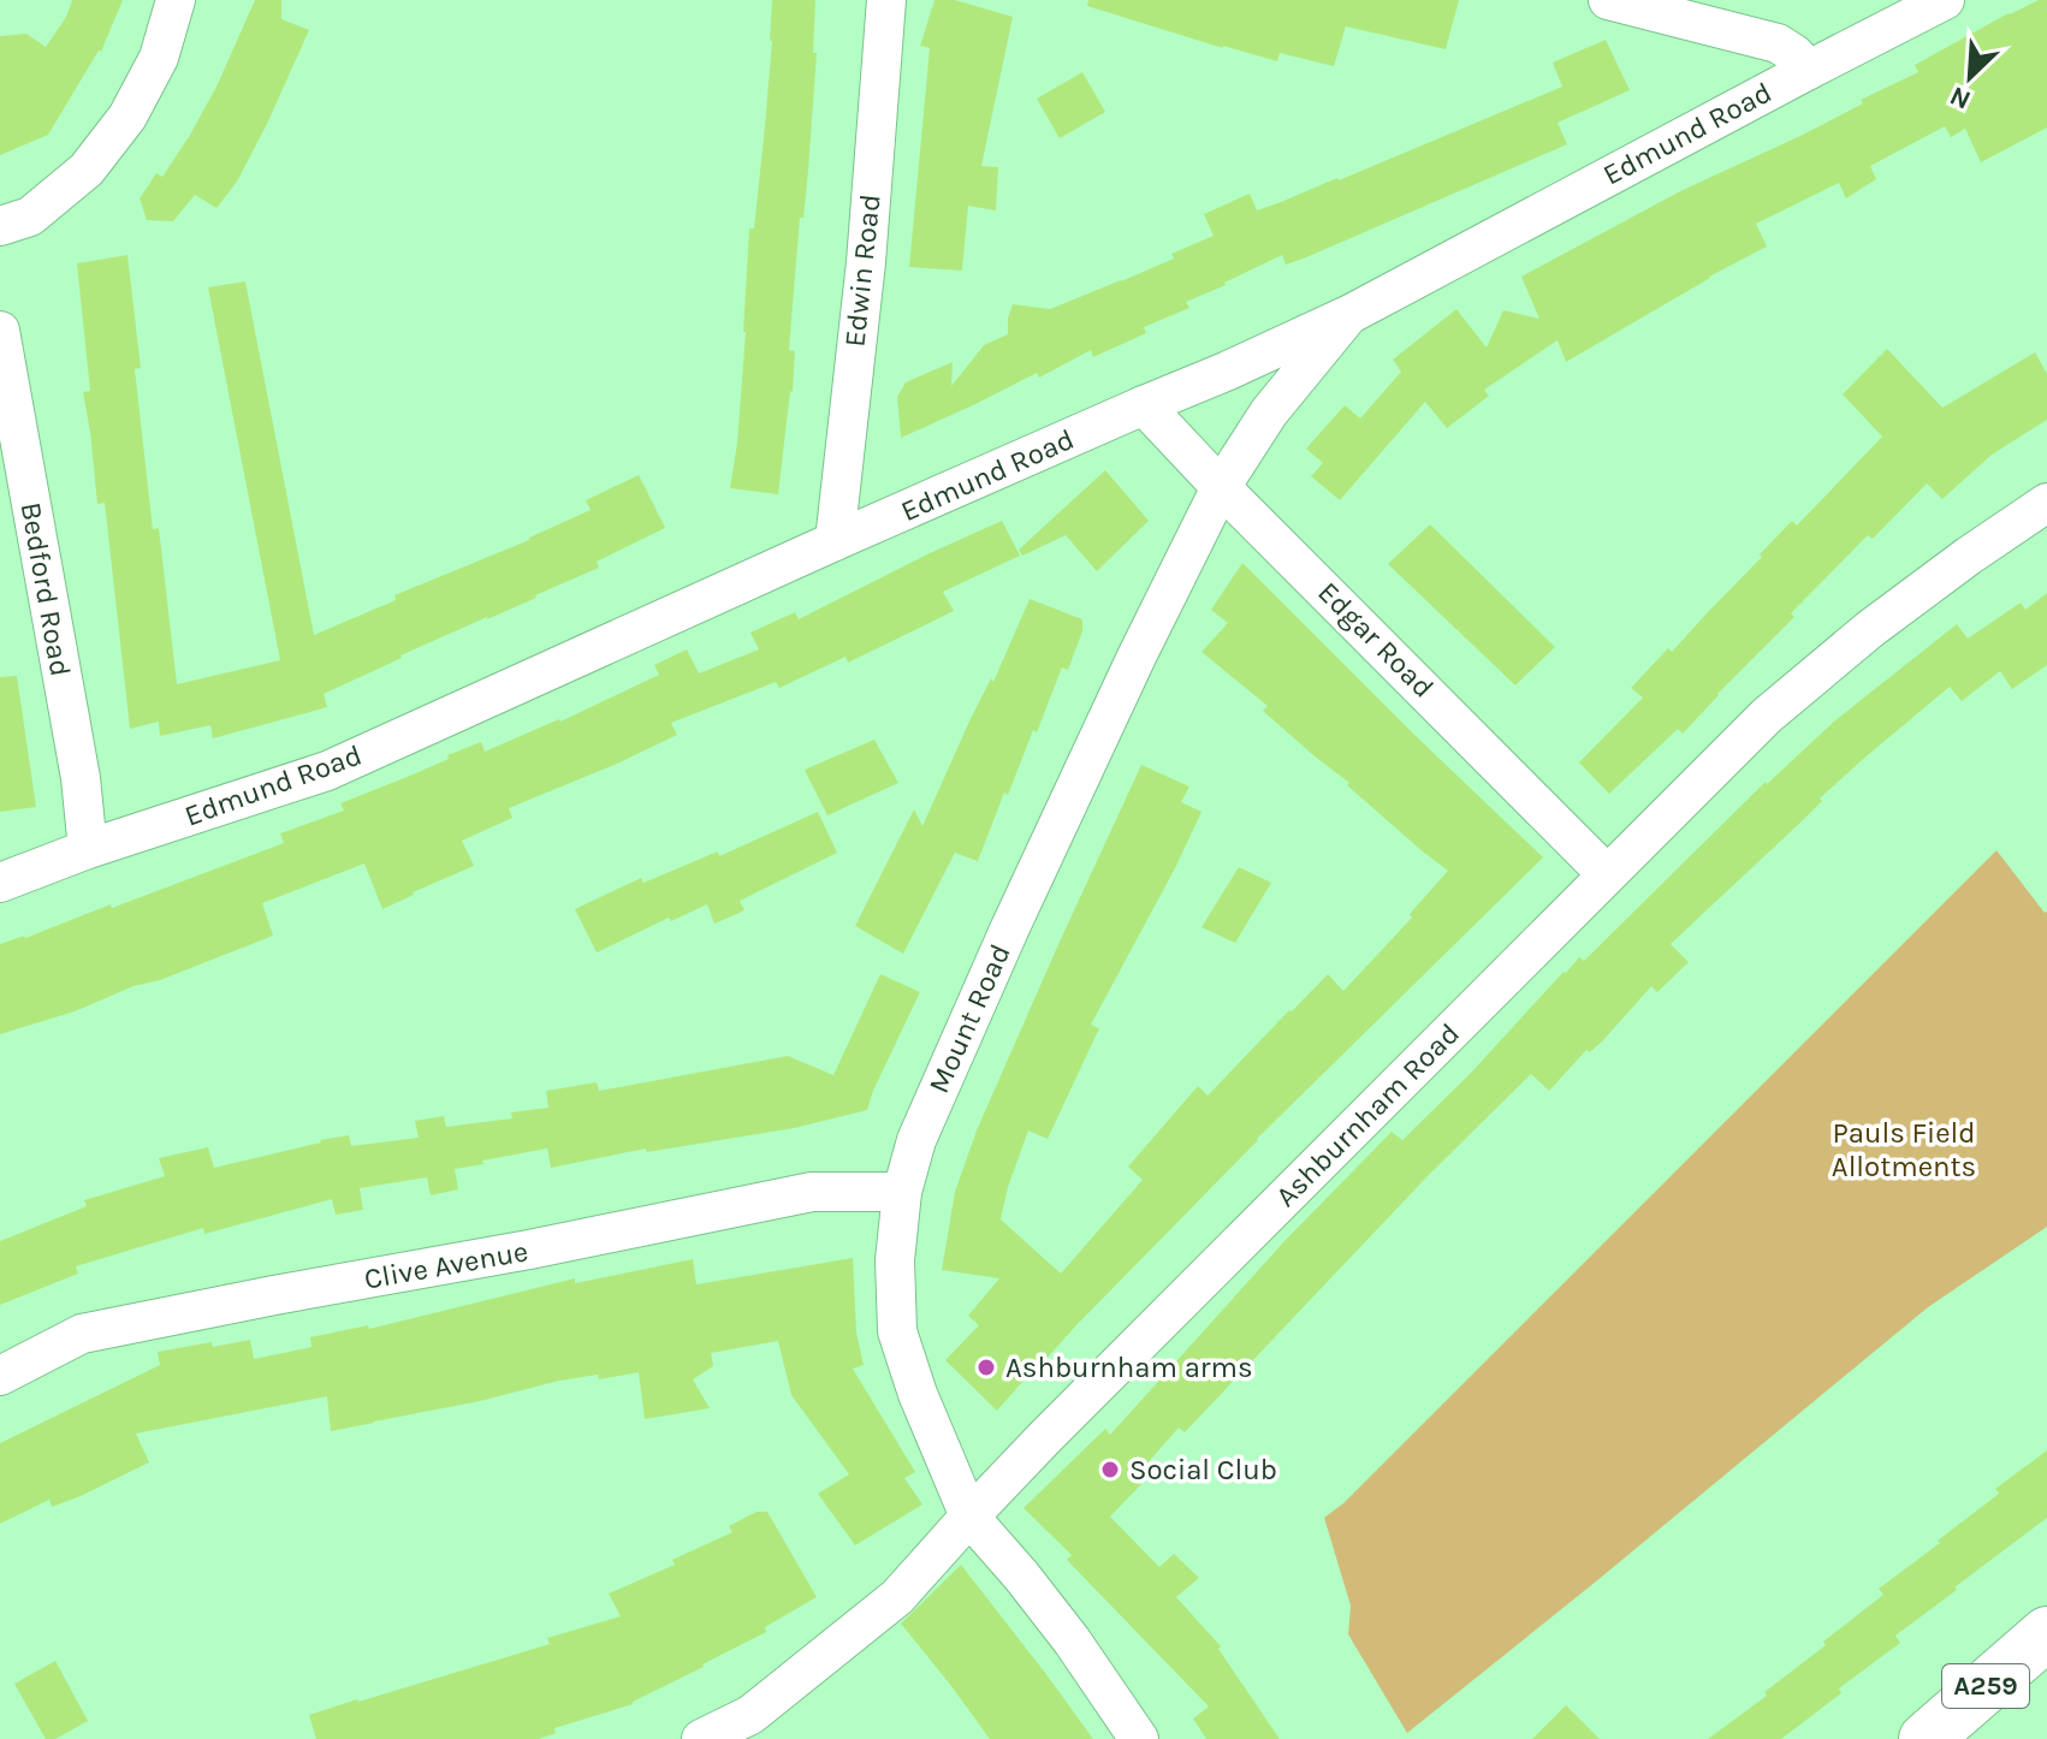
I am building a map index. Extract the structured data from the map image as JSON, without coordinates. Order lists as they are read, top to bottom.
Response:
{
  "streets": {
    "highway": ["A259"],
    "street": [
      "Edmund Road",
      "Edwin Road",
      "Bedford Road",
      "Edgar Road",
      "Mount Road",
      "Ashburnham Road",
      "Clive Avenue"
    ]
  },
  "crossings": [
    ["Edmund Road", "Edwin Road"],
    ["Edmund Road", "Bedford Road"],
    ["Edmund Road", "Edgar Road"],
    ["Edmund Road", "Mount Road"],
    ["Edgar Road", "Mount Road"],
    ["Edgar Road", "Ashburnham Road"],
    ["Mount Road", "Ashburnham Road"],
    ["Mount Road", "Clive Avenue"]
  ],
  "parks": ["Pauls Field Allotments"],
  "places": ["Ashburnham arms", "Social Club"],
  "north": "bottom left"
}
